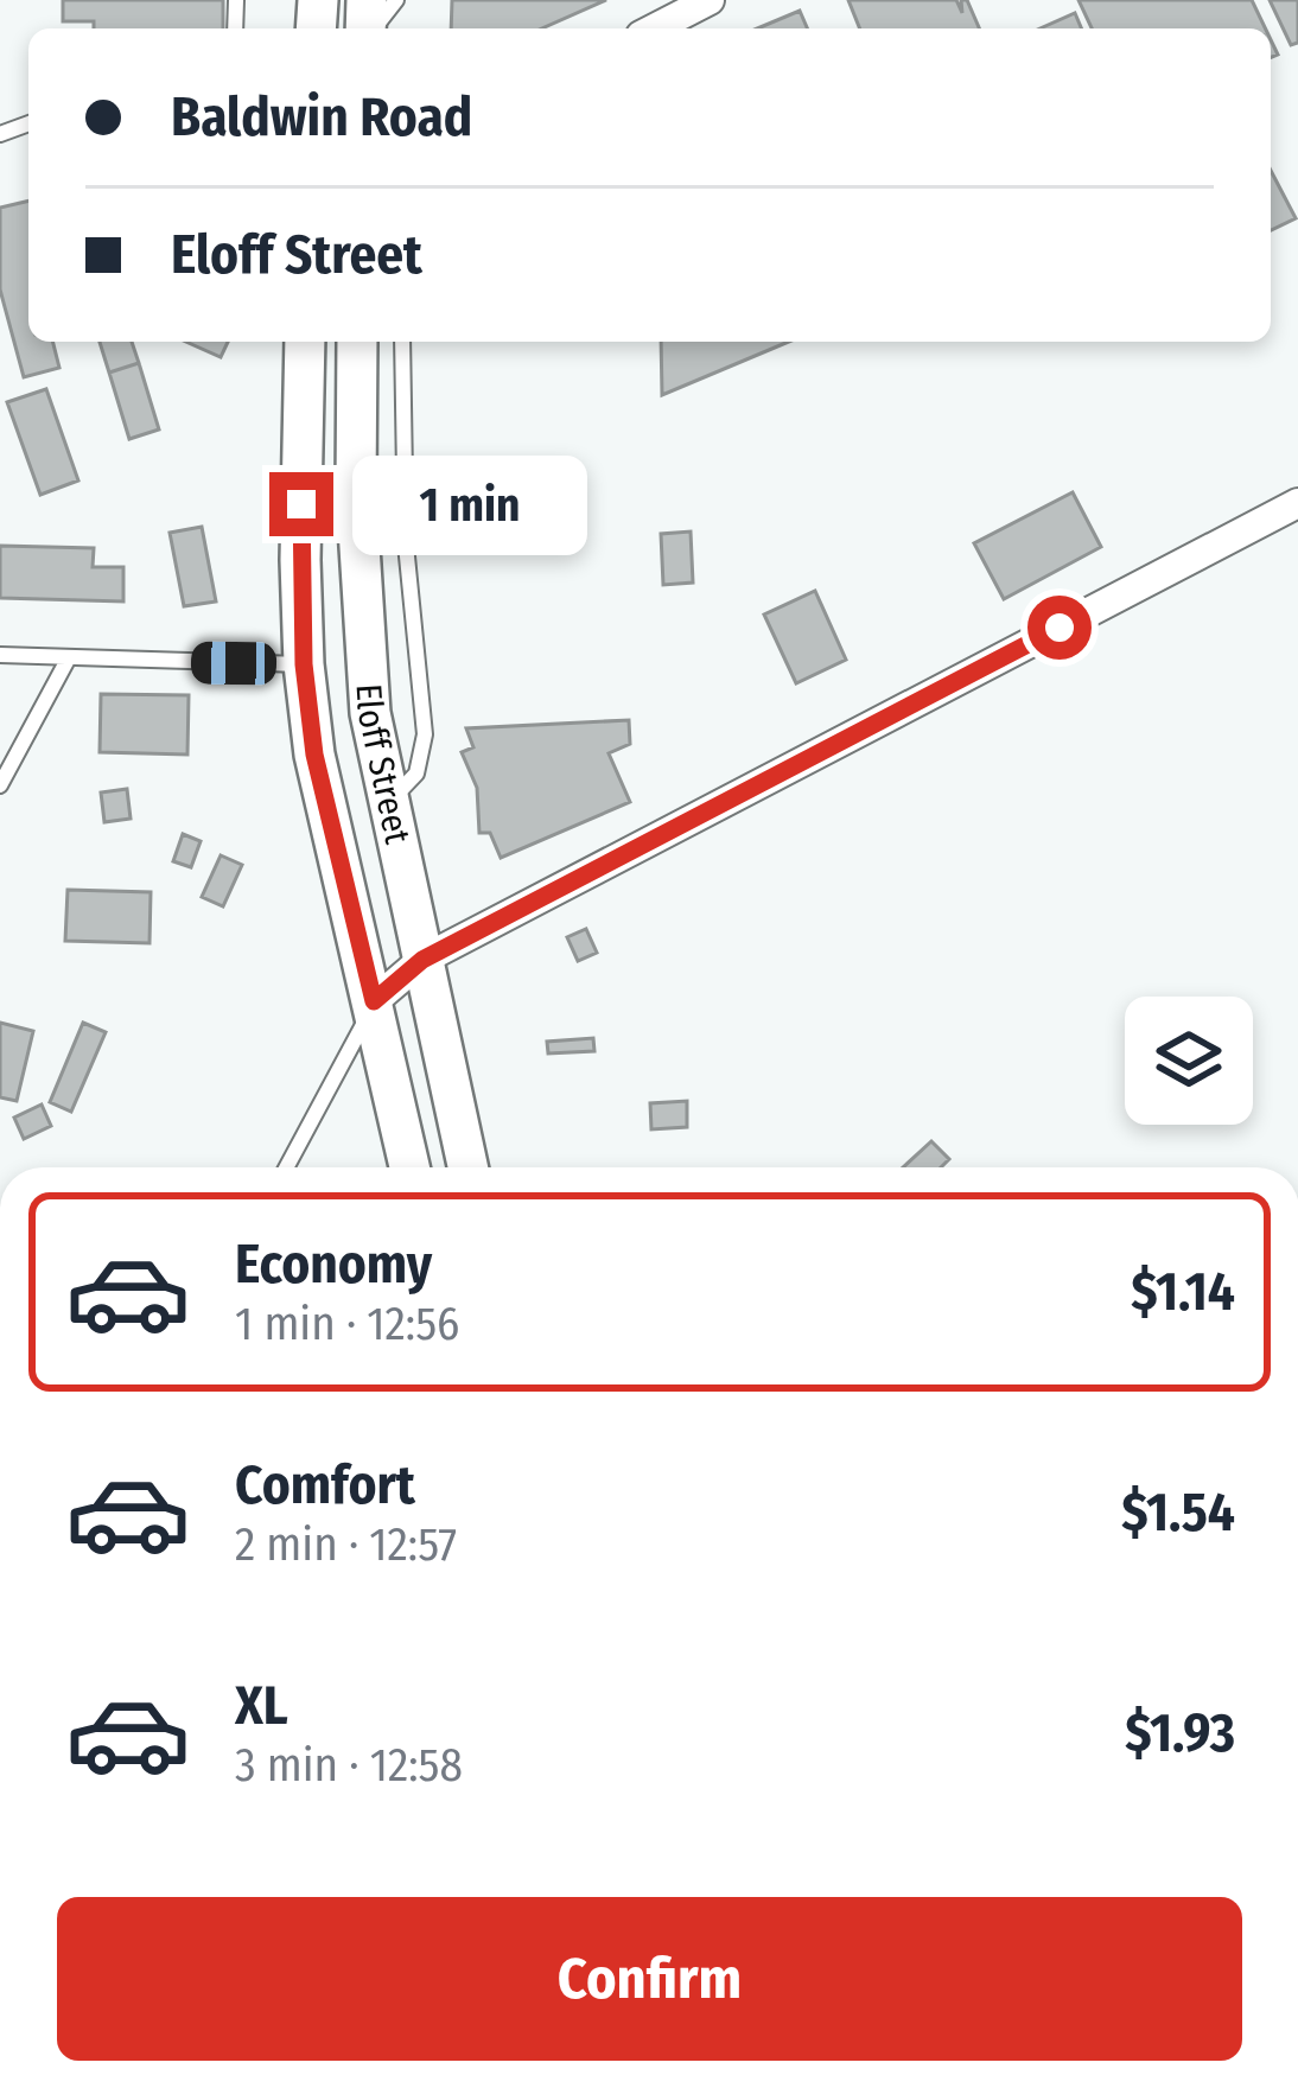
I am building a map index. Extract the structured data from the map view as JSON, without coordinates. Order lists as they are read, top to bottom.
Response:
{
  "streets": {
    "street": ["Eloff Street"]
  },
  "page": {
    "banner": ["Baldwin Road", "Eloff Street"],
    "bubble": "1 min",
    "list": [
      {
        "name": "Economy",
        "note": "1 min · 12:56",
        "value": "$1.14"
      },
      {
        "name": "Comfort",
        "note": "2 min · 12:57",
        "value": "$1.54"
      },
      {
        "name": "XL",
        "note": "3 min · 12:58",
        "value": "$1.93"
      }
    ],
    "buttons": "Confirm"
  }
}
